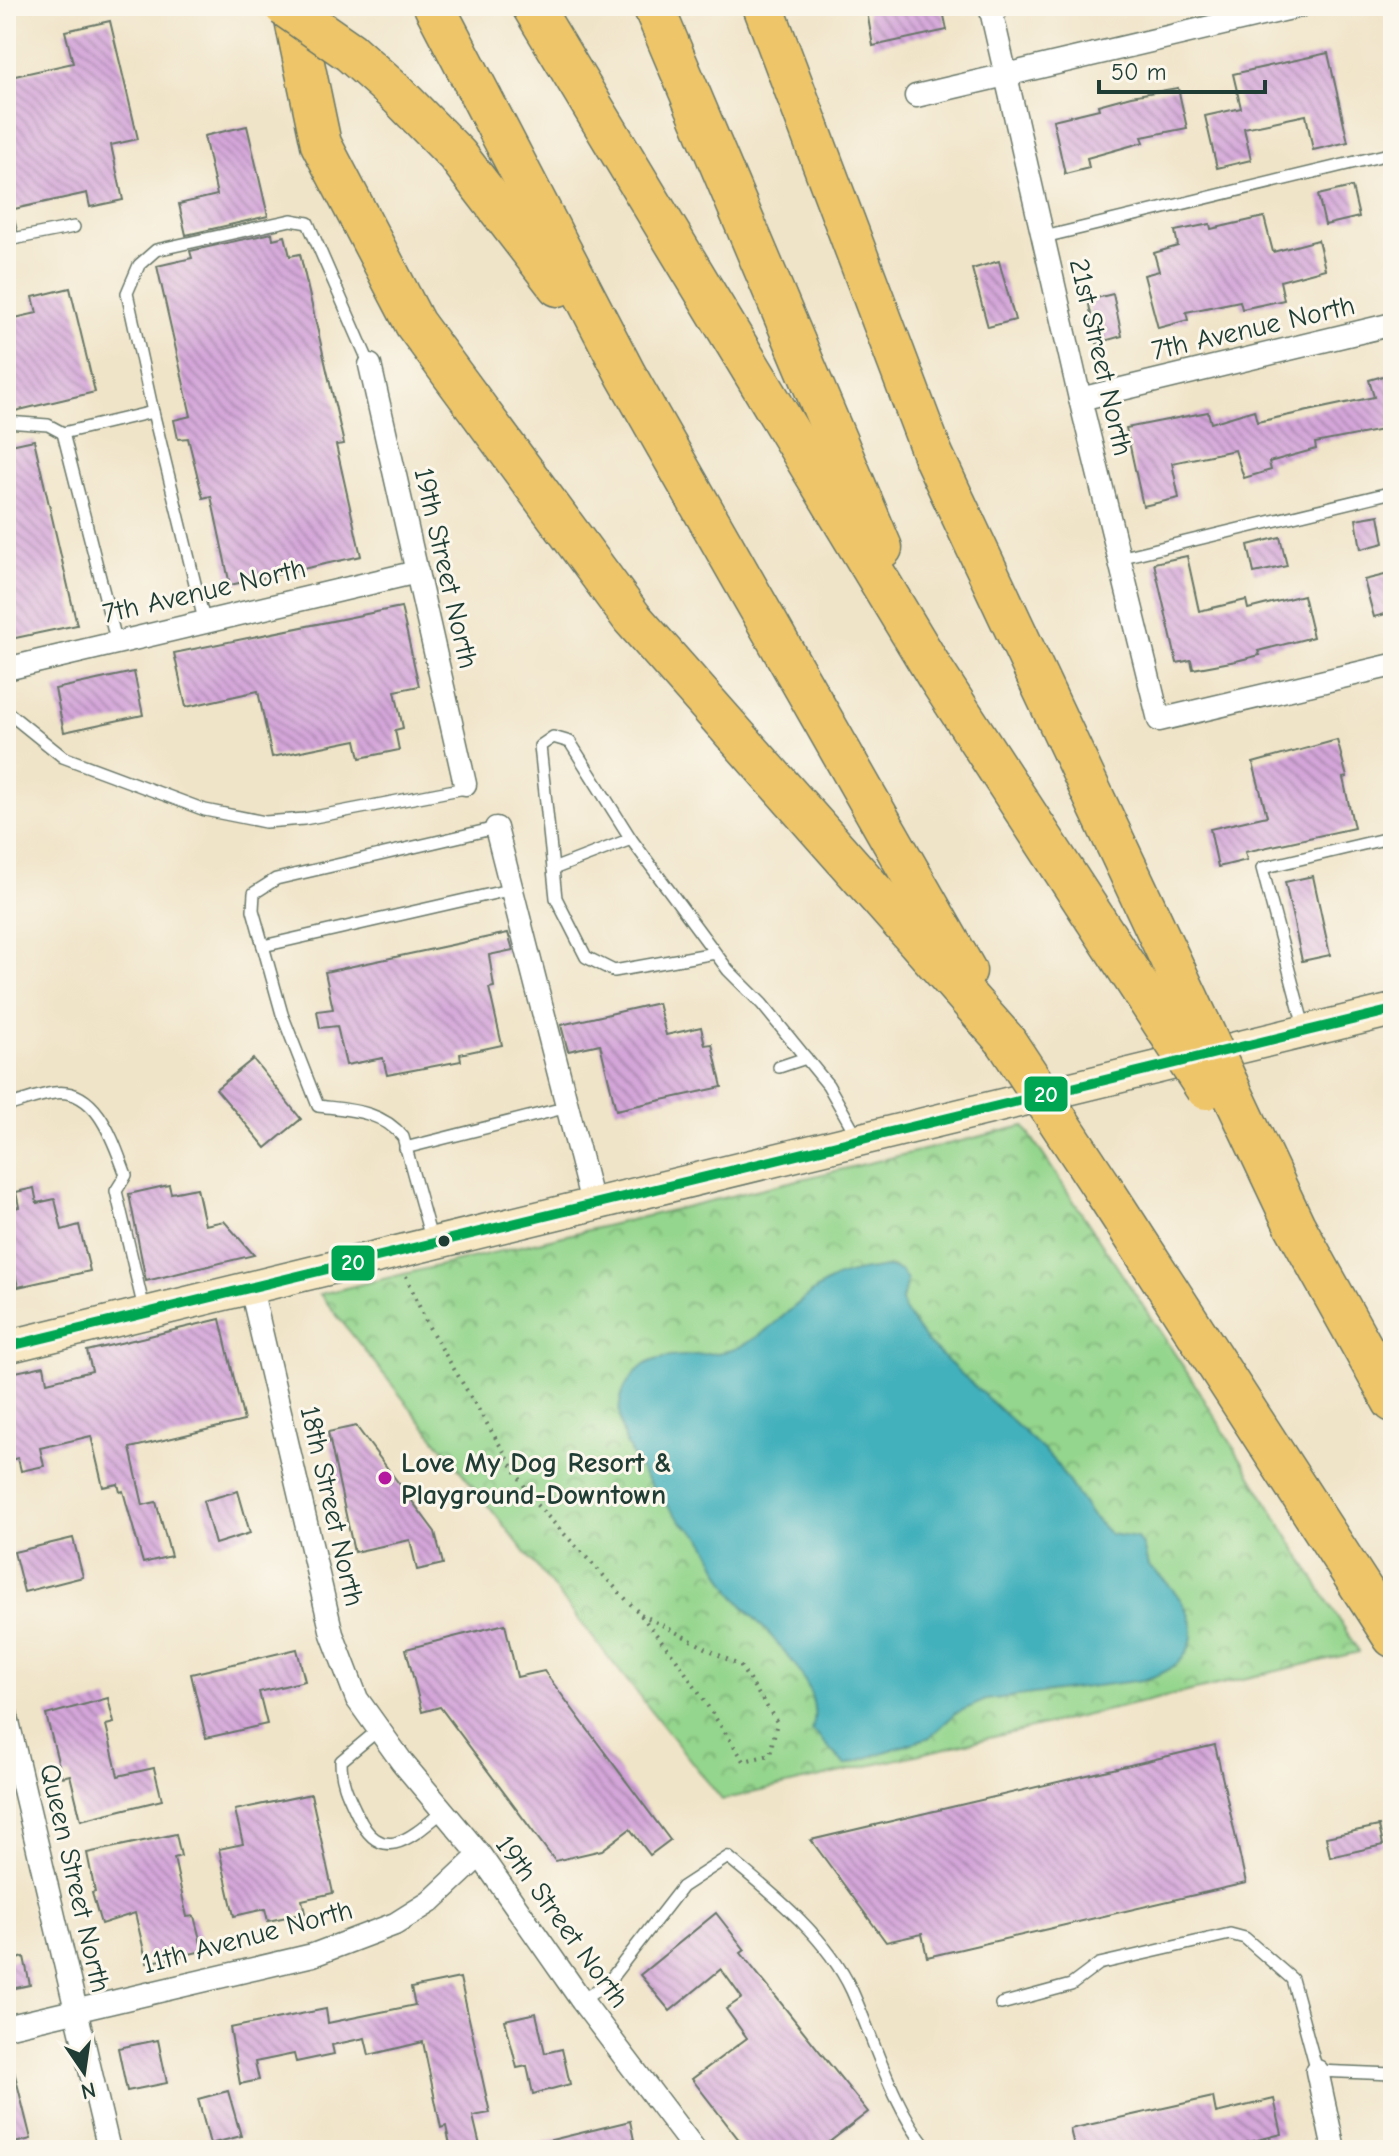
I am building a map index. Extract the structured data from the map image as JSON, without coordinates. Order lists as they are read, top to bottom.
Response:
{
  "streets": {
    "street": [
      "7th Avenue North",
      "21st Street North",
      "19th Street North",
      "18th Street North",
      "Queen Street North",
      "11th Avenue North"
    ]
  },
  "crossings": [
    ["7th Avenue North", "21st Street North"],
    ["7th Avenue North", "19th Street North"],
    ["19th Street North", "18th Street North"],
    ["19th Street North", "11th Avenue North"],
    ["Queen Street North", "11th Avenue North"]
  ],
  "places": ["Love My Dog Resort & Playground-Downtown"],
  "lines": ["transit line 20"],
  "scale_bar": "50 m",
  "north": "bottom"
}
